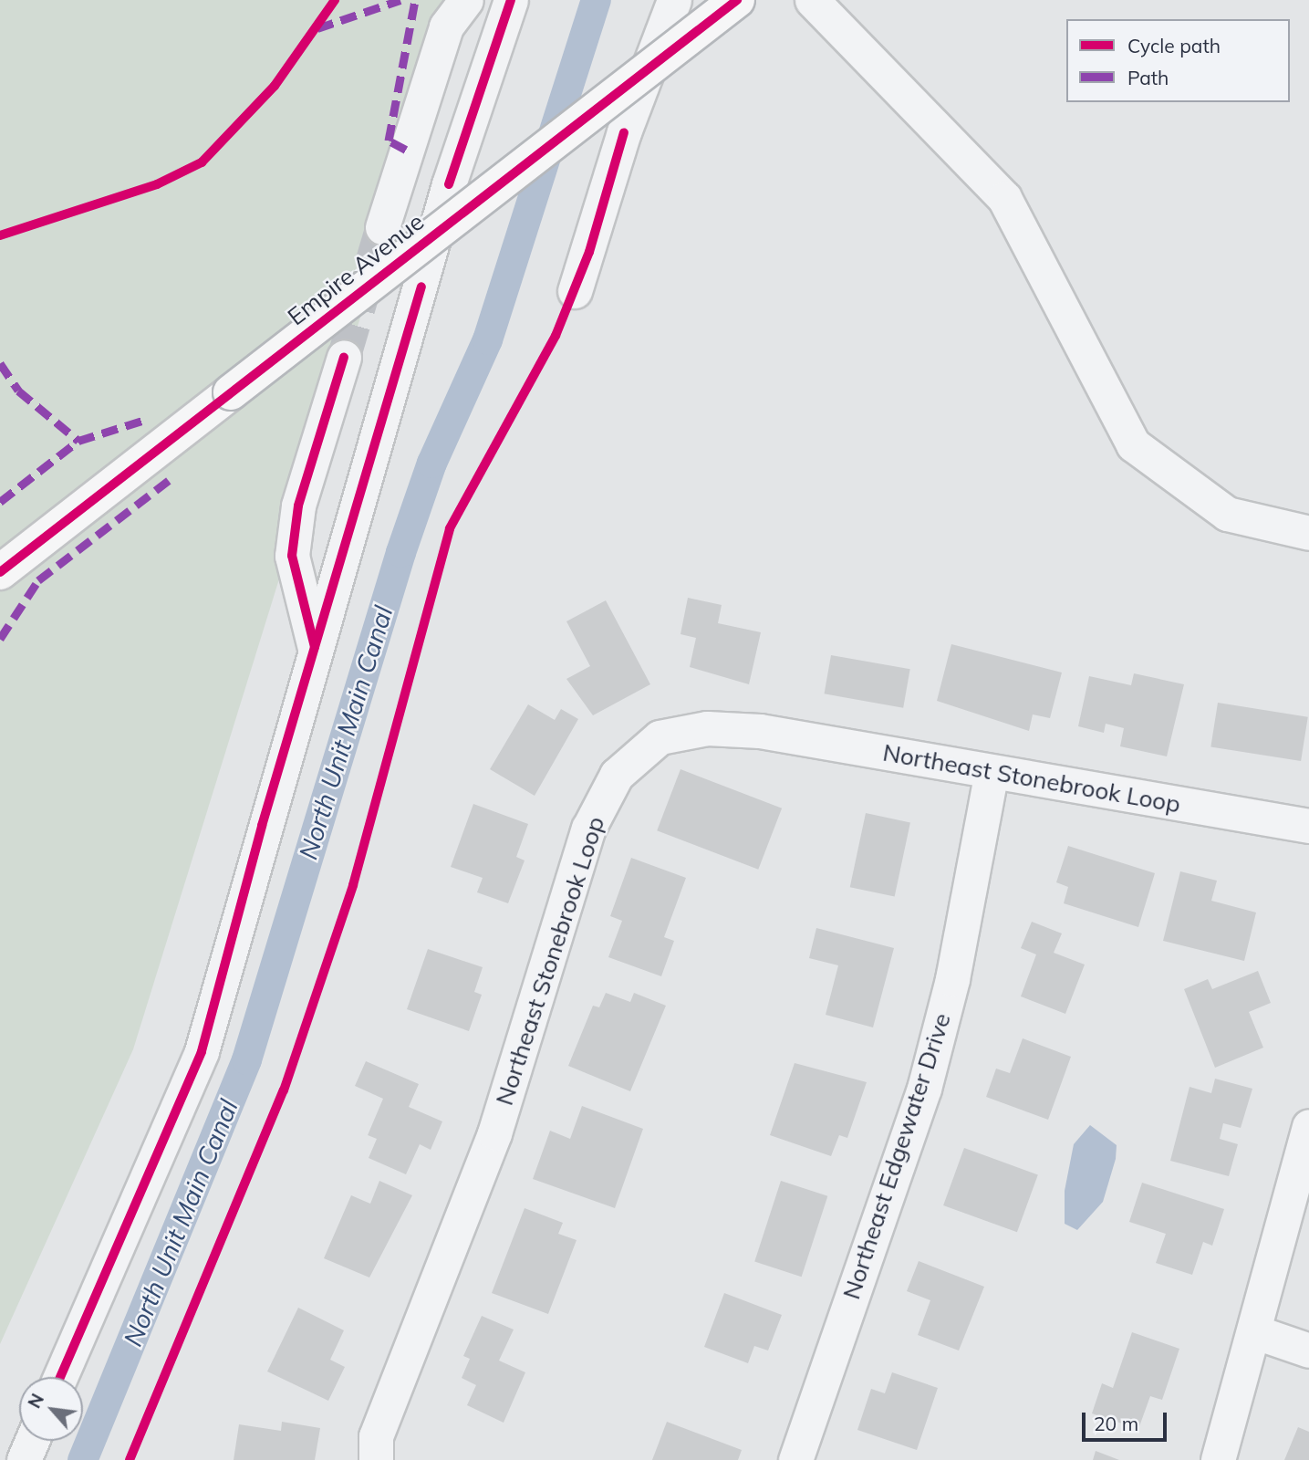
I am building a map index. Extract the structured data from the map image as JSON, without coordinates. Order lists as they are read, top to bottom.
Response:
{
  "streets": {
    "highway": ["Empire Avenue"],
    "street": ["Northeast Stonebrook Loop", "Northeast Edgewater Drive"]
  },
  "crossings": [
    ["Northeast Stonebrook Loop", "Northeast Edgewater Drive"]
  ],
  "water": ["North Unit Main Canal"],
  "legend": ["Cycle path", "Path"],
  "scale_bar": "20 m",
  "north": "top left"
}
